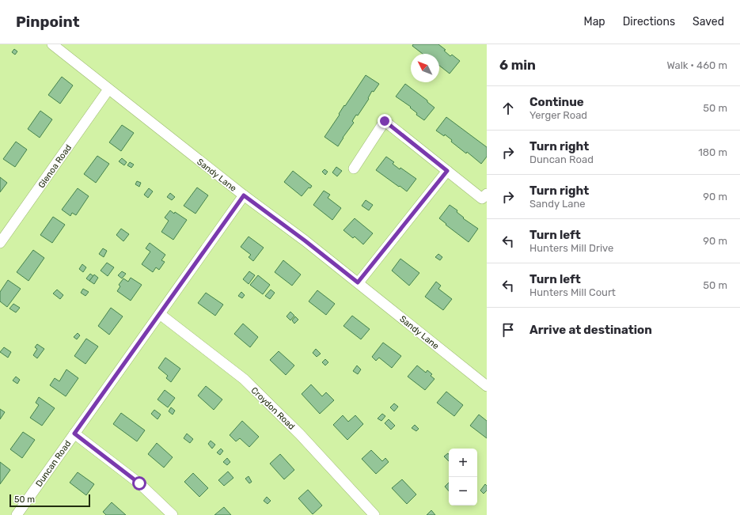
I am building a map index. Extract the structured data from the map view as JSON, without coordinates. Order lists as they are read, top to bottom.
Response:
{
  "streets": {
    "street": [
      "Glenoa Road",
      "Sandy Lane",
      "Croydon Road",
      "Duncan Road"
    ]
  },
  "crossings": [
    ["Glenoa Road", "Sandy Lane"],
    ["Sandy Lane", "Duncan Road"],
    ["Croydon Road", "Duncan Road"]
  ],
  "scale_bar": "50 m",
  "north": "top left",
  "page": {
    "header": "Pinpoint",
    "nav": ["Map", "Directions", "Saved"],
    "heading": ["6 min", "Walk · 460 m"],
    "list": [
      ["Continue", "Yerger Road", "50 m"],
      ["Turn right", "Duncan Road", "180 m"],
      ["Turn right", "Sandy Lane", "90 m"],
      ["Turn left", "Hunters Mill Drive", "90 m"],
      ["Turn left", "Hunters Mill Court", "50 m"],
      "Arrive at destination"
    ],
    "map_buttons": ["+", "−"],
    "scale": "50 m"
  }
}
